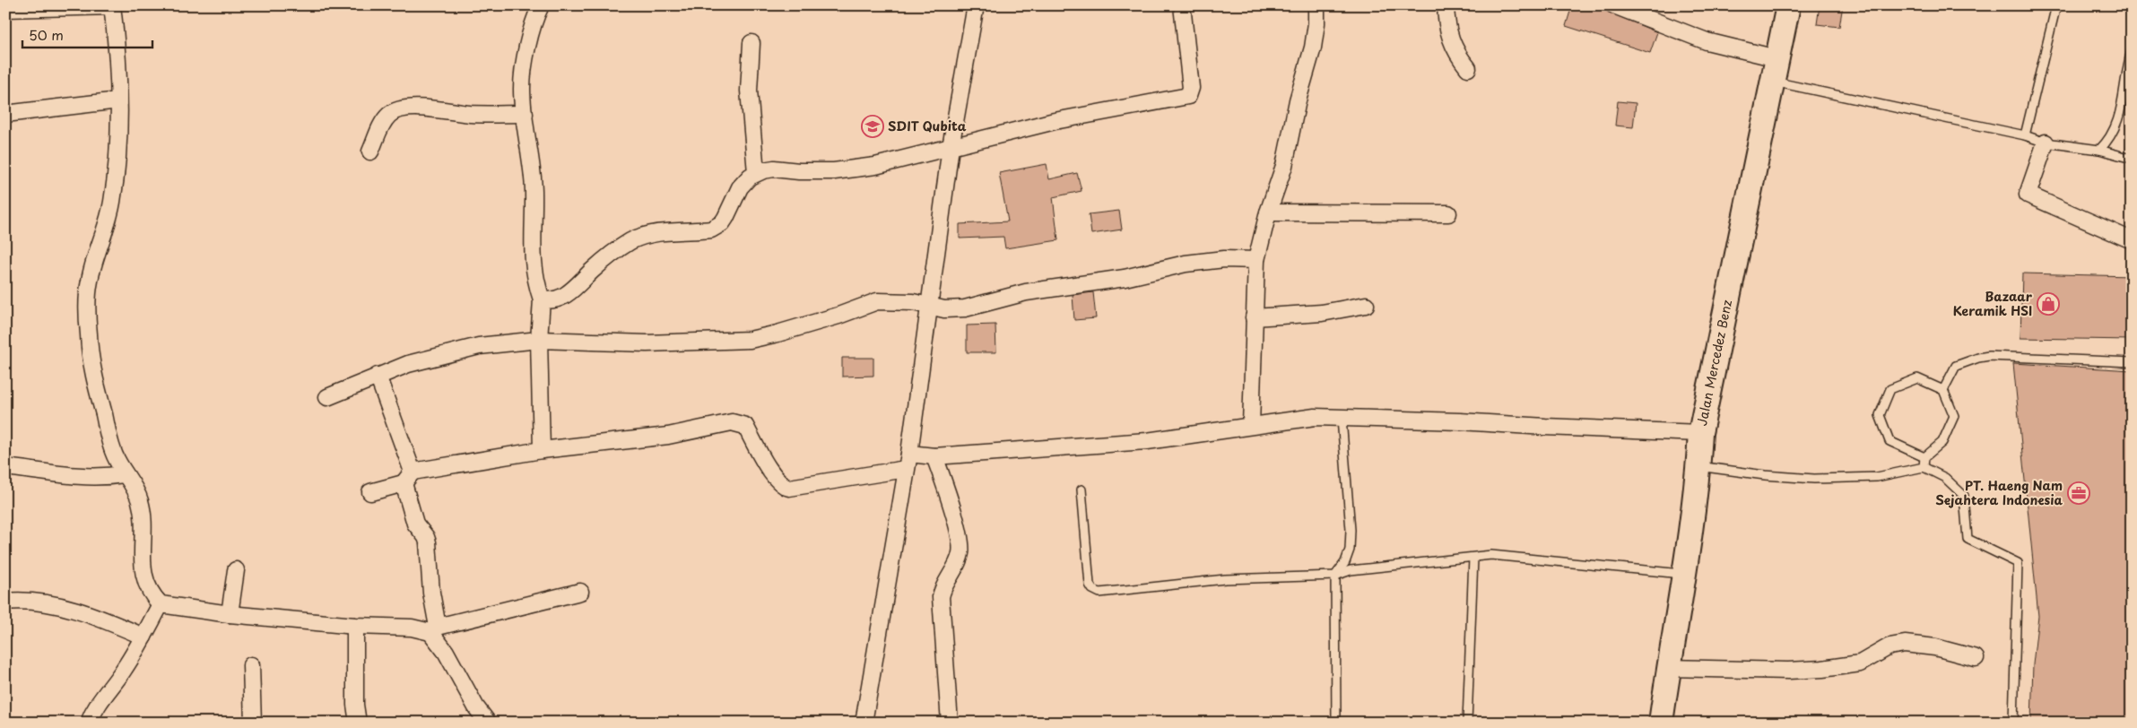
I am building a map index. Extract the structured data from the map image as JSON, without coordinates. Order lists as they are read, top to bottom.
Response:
{
  "streets": {
    "main road": ["Jalan Mercedez Benz"]
  },
  "places": {
    "school or university": ["SDIT Qubita"],
    "shop": ["Bazaar Keramik HSI"],
    "office": ["PT. Haeng Nam Sejahtera Indonesia"]
  },
  "scale_bar": "50 m"
}
